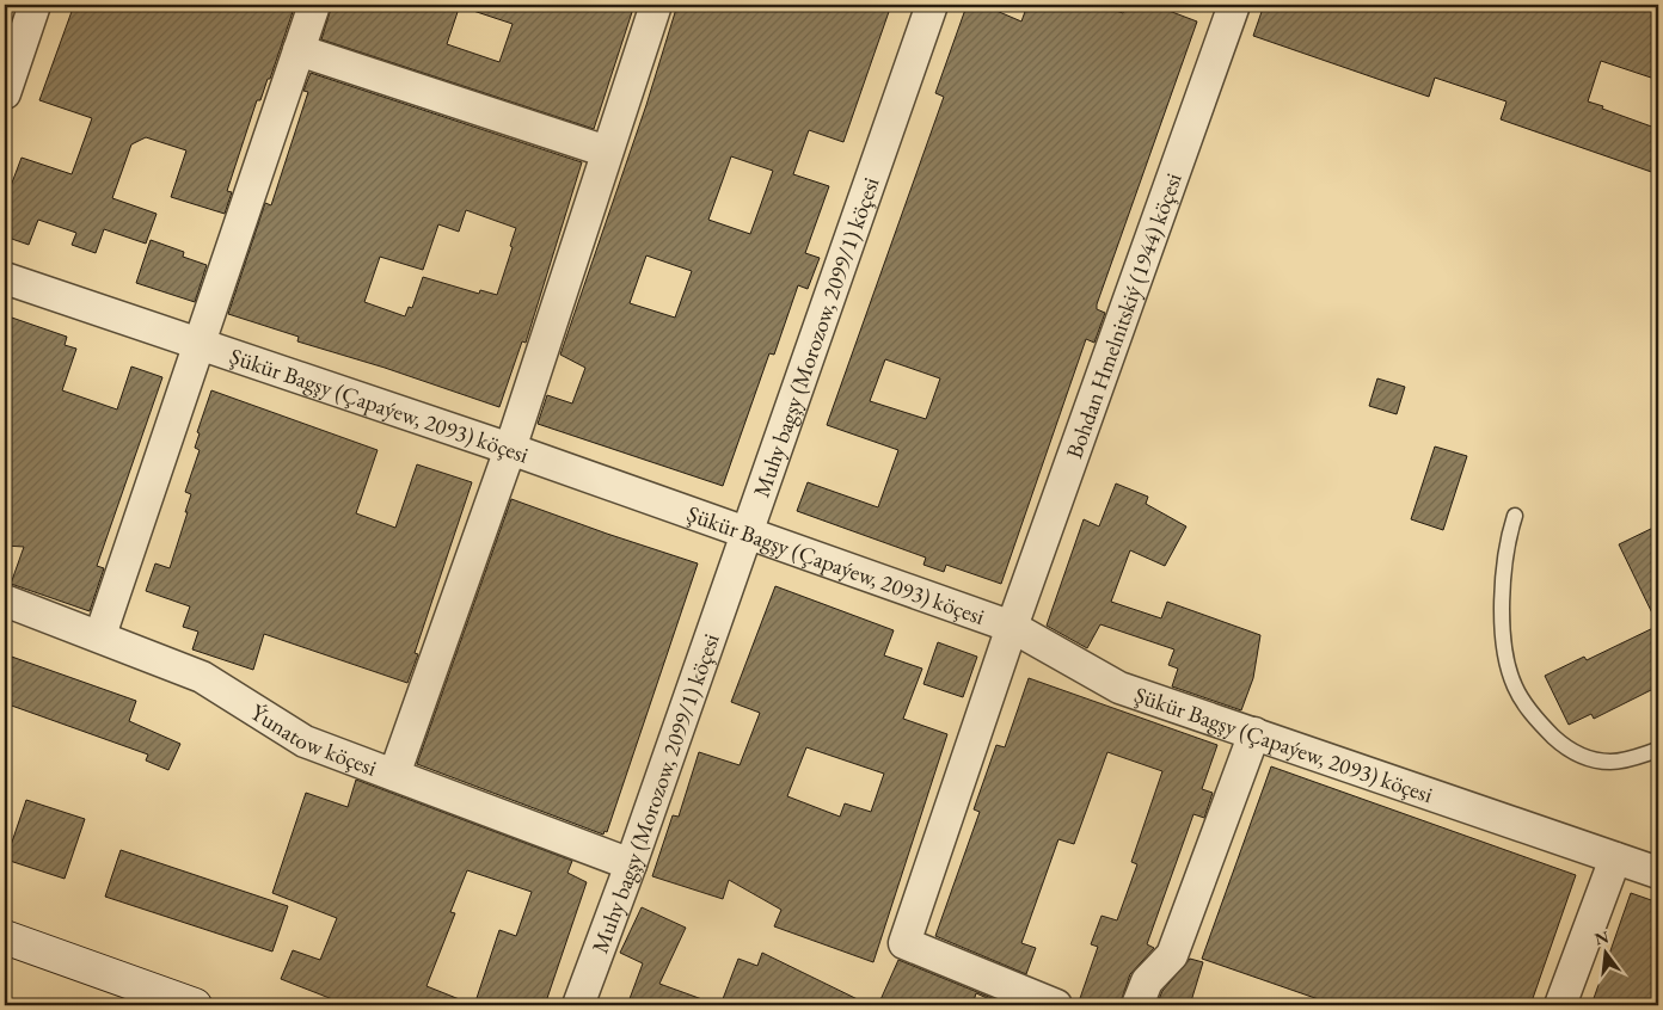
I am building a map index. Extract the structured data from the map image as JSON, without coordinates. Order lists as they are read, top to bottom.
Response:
{
  "streets": {
    "street": [
      "Bohdan Hmelnitskiý (1944) köçesi",
      "Muhy bagşy (Morozow, 2099/1) köçesi",
      "Şükür Bagşy (Çapaýew, 2093) köçesi",
      "Ýunatow köçesi"
    ]
  },
  "crossings": [
    ["Bohdan Hmelnitskiý (1944) köçesi", "Şükür Bagşy (Çapaýew, 2093) köçesi"],
    ["Muhy bagşy (Morozow, 2099/1) köçesi", "Şükür Bagşy (Çapaýew, 2093) köçesi"],
    ["Muhy bagşy (Morozow, 2099/1) köçesi", "Ýunatow köçesi"]
  ],
  "north": "top"
}
